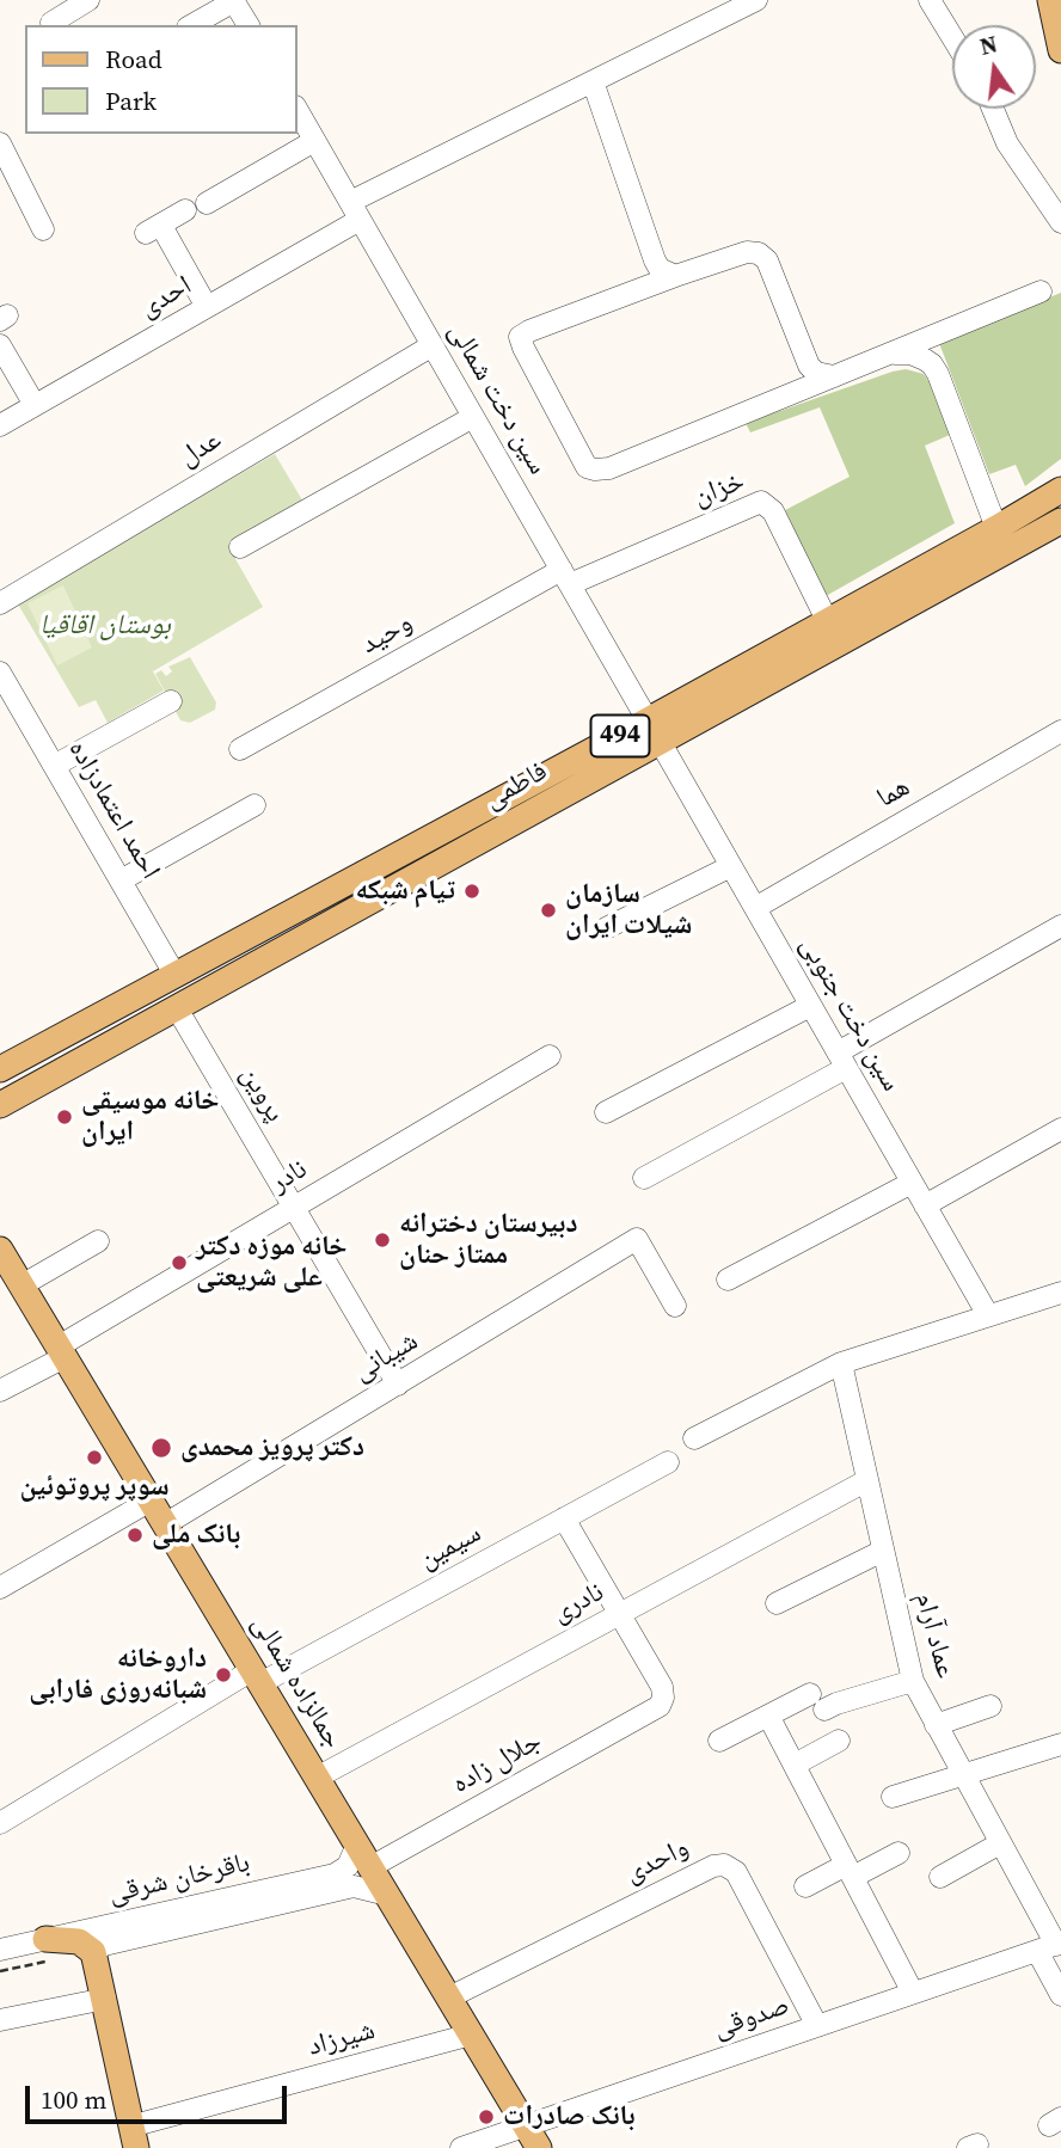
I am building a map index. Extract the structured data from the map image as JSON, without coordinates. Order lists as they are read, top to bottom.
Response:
{
  "streets": {
    "main road": ["494", "فاطمی", "جمالزاده شمالی"],
    "street": [
      "احدی",
      "سین دخت شمالی",
      "عدل",
      "خزان",
      "وحید",
      "هما",
      "احمد اعتمادزاده",
      "سین دخت جنوبی",
      "پروین",
      "نادر",
      "شیبانی",
      "سیمین",
      "نادری",
      "عماد آرام",
      "جلال زاده",
      "واحدی",
      "باقرخان شرقی",
      "صدوقی",
      "شیرزاد"
    ]
  },
  "crossings": [
    ["احدی", "سین دخت شمالی"],
    ["سین دخت شمالی", "عدل"],
    ["سین دخت شمالی", "خزان"],
    ["سین دخت شمالی", "وحید"],
    ["سین دخت شمالی", "فاطمی"],
    ["سین دخت شمالی", "سین دخت جنوبی"],
    ["خزان", "وحید"],
    ["خزان", "فاطمی"],
    ["فاطمی", "احمد اعتمادزاده"],
    ["فاطمی", "سین دخت جنوبی"],
    ["فاطمی", "پروین"],
    ["هما", "سین دخت جنوبی"],
    ["پروین", "نادر"],
    ["پروین", "شیبانی"],
    ["نادر", "جمالزاده شمالی"],
    ["شیبانی", "جمالزاده شمالی"],
    ["سیمین", "جمالزاده شمالی"],
    ["نادری", "عماد آرام"],
    ["نادری", "جمالزاده شمالی"],
    ["نادری", "جلال زاده"],
    ["عماد آرام", "صدوقی"],
    ["جمالزاده شمالی", "جلال زاده"],
    ["جمالزاده شمالی", "واحدی"],
    ["جمالزاده شمالی", "باقرخان شرقی"],
    ["جمالزاده شمالی", "صدوقی"],
    ["جمالزاده شمالی", "شیرزاد"],
    ["واحدی", "صدوقی"]
  ],
  "parks": ["بوستان اقاقیا"],
  "places": [
    "تیام شبکه",
    "سازمان شیلات ایران",
    "خانه موسیقی ایران",
    "دبیرستان دخترانه ممتاز حنان",
    "خانه موزه دکتر علی شریعتی",
    "دکتر پرویز محمدی",
    "سوپر پروتوئین",
    "بانک ملی",
    "داروخانه شبانه‌روزی فارابی",
    "بانک صادرات"
  ],
  "legend": ["Road", "Park"],
  "scale_bar": "100 m",
  "north": "top"
}
